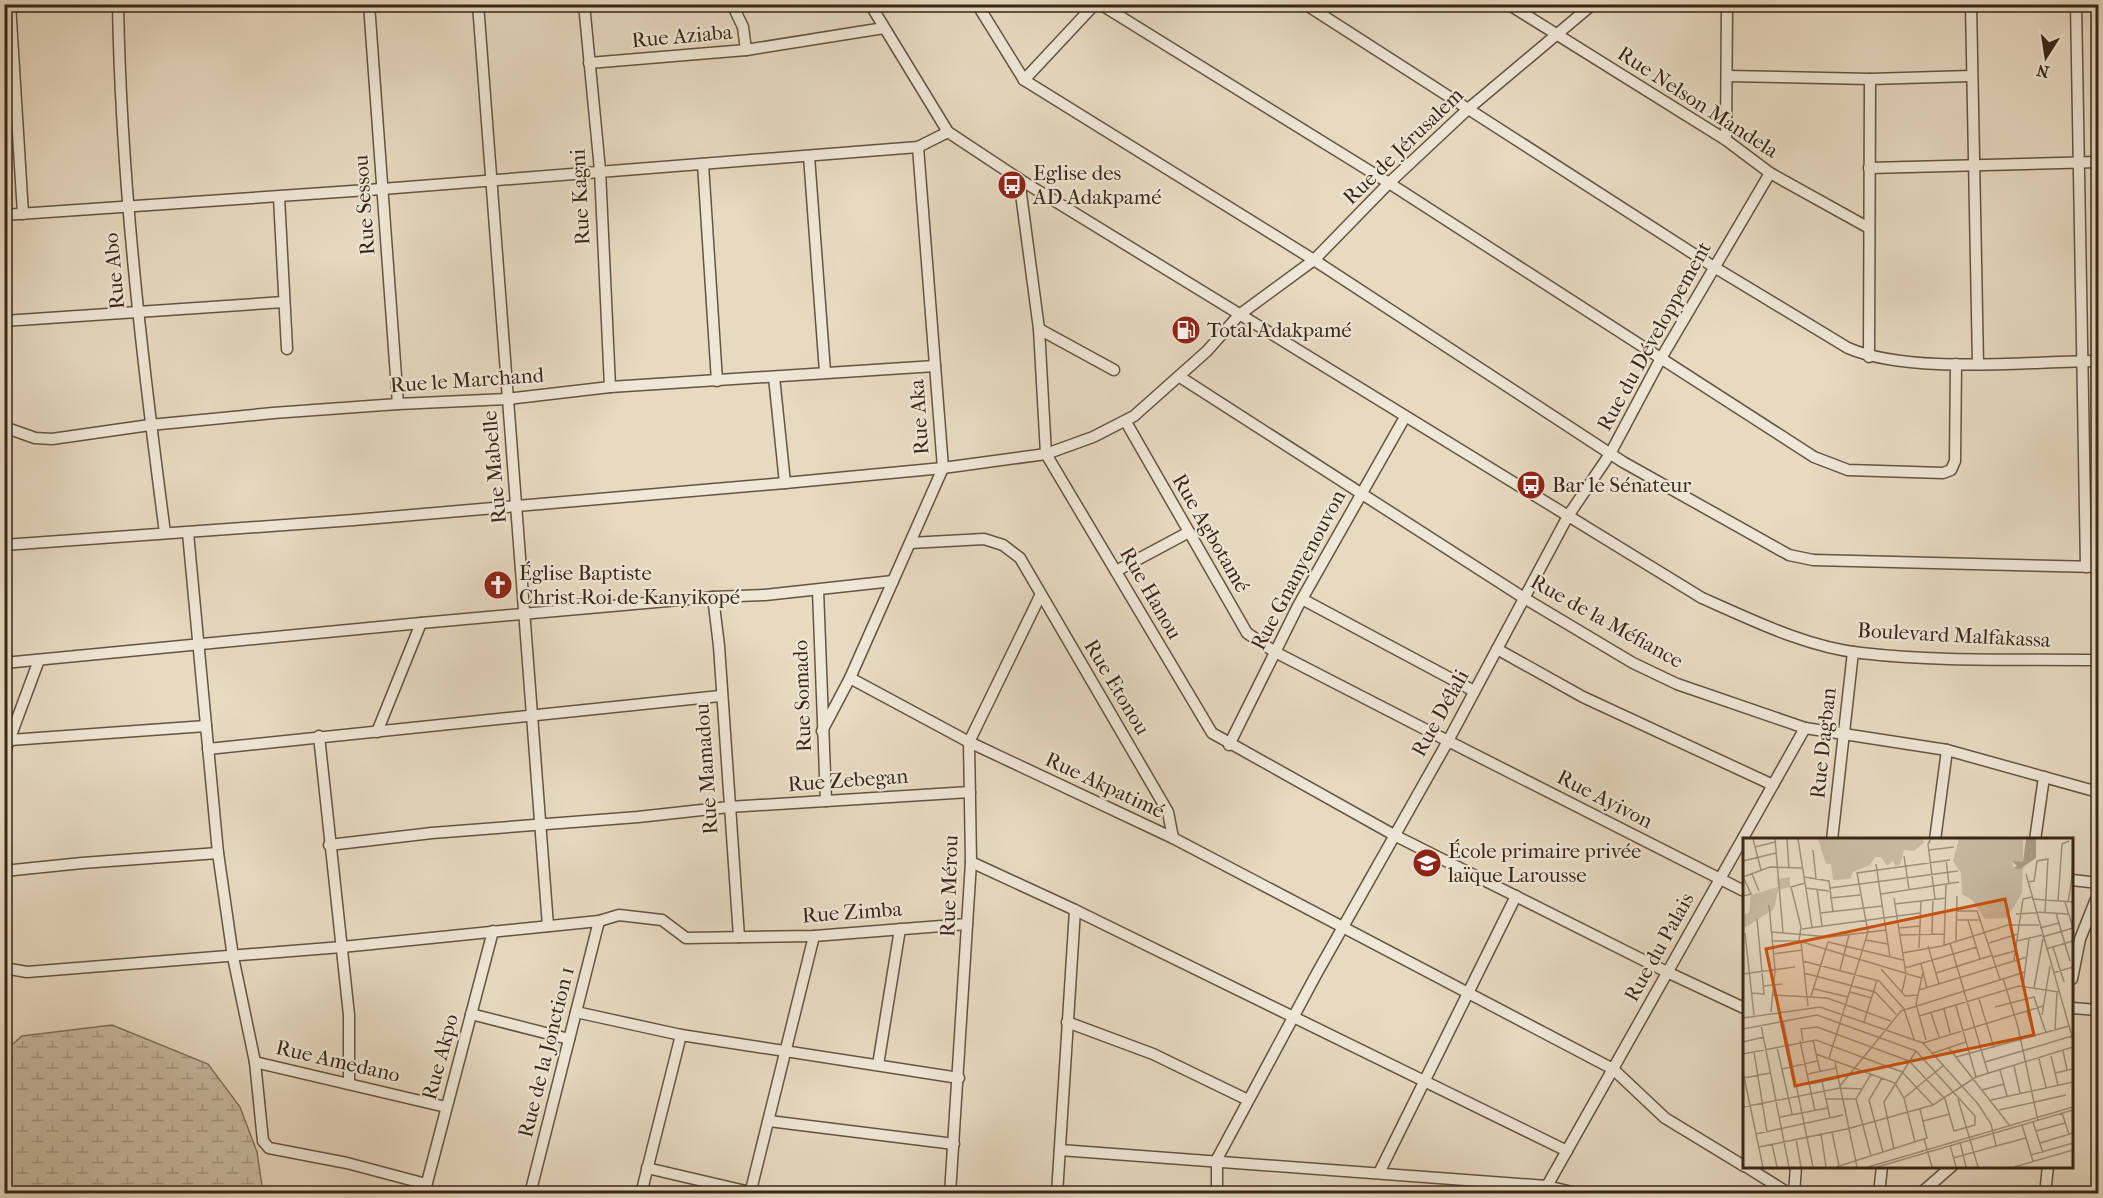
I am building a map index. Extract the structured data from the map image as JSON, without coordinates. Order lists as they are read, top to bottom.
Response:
{
  "streets": {
    "street": [
      "Rue Aziaba",
      "Rue Nelson Mandela",
      "Rue de Jérusalem",
      "Rue Kagni",
      "Rue Sessou",
      "Rue Abo",
      "Rue du Développement",
      "Rue le Marchand",
      "Rue Aka",
      "Rue Mabelle",
      "Rue Agbotamé",
      "Rue Gnanyenouvon",
      "Rue Hanou",
      "Rue de la Méfiance",
      "Boulevard Malfakassa",
      "Rue Etonou",
      "Rue Somado",
      "Rue Délali",
      "Rue Dagban",
      "Rue Mamadou",
      "Rue Zebegan",
      "Rue Akpatimé",
      "Rue Ayivon",
      "Rue Mérou",
      "Rue Zimba",
      "Rue du Palais",
      "Rue de la Jonction 1",
      "Rue Akpo",
      "Rue Amedano"
    ]
  },
  "crossings": [
    ["Rue Aziaba", "Rue Kagni"],
    ["Rue Aziaba", "Boulevard Malfakassa"],
    ["Rue Nelson Mandela", "Rue de Jérusalem"],
    ["Rue Nelson Mandela", "Rue du Développement"],
    ["Rue de Jérusalem", "Rue Abo"],
    ["Rue de Jérusalem", "Rue Aka"],
    ["Rue de Jérusalem", "Rue Mabelle"],
    ["Rue de Jérusalem", "Rue Agbotamé"],
    ["Rue de Jérusalem", "Rue Hanou"],
    ["Rue de Jérusalem", "Rue de la Méfiance"],
    ["Rue de Jérusalem", "Boulevard Malfakassa"],
    ["Rue Kagni", "Rue le Marchand"],
    ["Rue Sessou", "Rue le Marchand"],
    ["Rue Abo", "Rue le Marchand"],
    ["Rue du Développement", "Boulevard Malfakassa"],
    ["Rue du Développement", "Rue Délali"],
    ["Rue le Marchand", "Rue Aka"],
    ["Rue le Marchand", "Rue Mabelle"],
    ["Rue Aka", "Rue Etonou"],
    ["Rue Aka", "Rue Somado"],
    ["Rue Aka", "Rue Akpatimé"],
    ["Rue Mabelle", "Rue Zebegan"],
    ["Rue Mabelle", "Rue Zimba"],
    ["Rue Agbotamé", "Rue Gnanyenouvon"],
    ["Rue Agbotamé", "Rue Délali"],
    ["Rue Agbotamé", "Rue Ayivon"],
    ["Rue Gnanyenouvon", "Rue Hanou"],
    ["Rue Gnanyenouvon", "Rue de la Méfiance"],
    ["Rue Gnanyenouvon", "Boulevard Malfakassa"],
    ["Rue Hanou", "Rue Délali"],
    ["Rue de la Méfiance", "Rue Délali"],
    ["Rue de la Méfiance", "Rue Dagban"],
    ["Rue de la Méfiance", "Rue du Palais"],
    ["Boulevard Malfakassa", "Rue Délali"],
    ["Boulevard Malfakassa", "Rue Dagban"],
    ["Rue Etonou", "Rue Akpatimé"],
    ["Rue Etonou", "Rue Mérou"],
    ["Rue Somado", "Rue Zebegan"],
    ["Rue Délali", "Rue Akpatimé"],
    ["Rue Délali", "Rue Ayivon"],
    ["Rue Mamadou", "Rue Zebegan"],
    ["Rue Mamadou", "Rue Zimba"],
    ["Rue Zebegan", "Rue Mérou"],
    ["Rue Akpatimé", "Rue Mérou"],
    ["Rue Akpatimé", "Rue du Palais"],
    ["Rue Ayivon", "Rue du Palais"],
    ["Rue Mérou", "Rue Zimba"],
    ["Rue Zimba", "Rue de la Jonction 1"],
    ["Rue Zimba", "Rue Akpo"],
    ["Rue Akpo", "Rue Amedano"]
  ],
  "places": {
    "bus stop": ["Eglise des AD Adakpamé", "Bar le Sénateur"],
    "fuel station": ["Total Adakpamé"],
    "church": ["Église Baptiste Christ-Roi de Kanyikopé"],
    "school or university": ["École primaire privée laïque Larousse"]
  },
  "north": "bottom"
}
